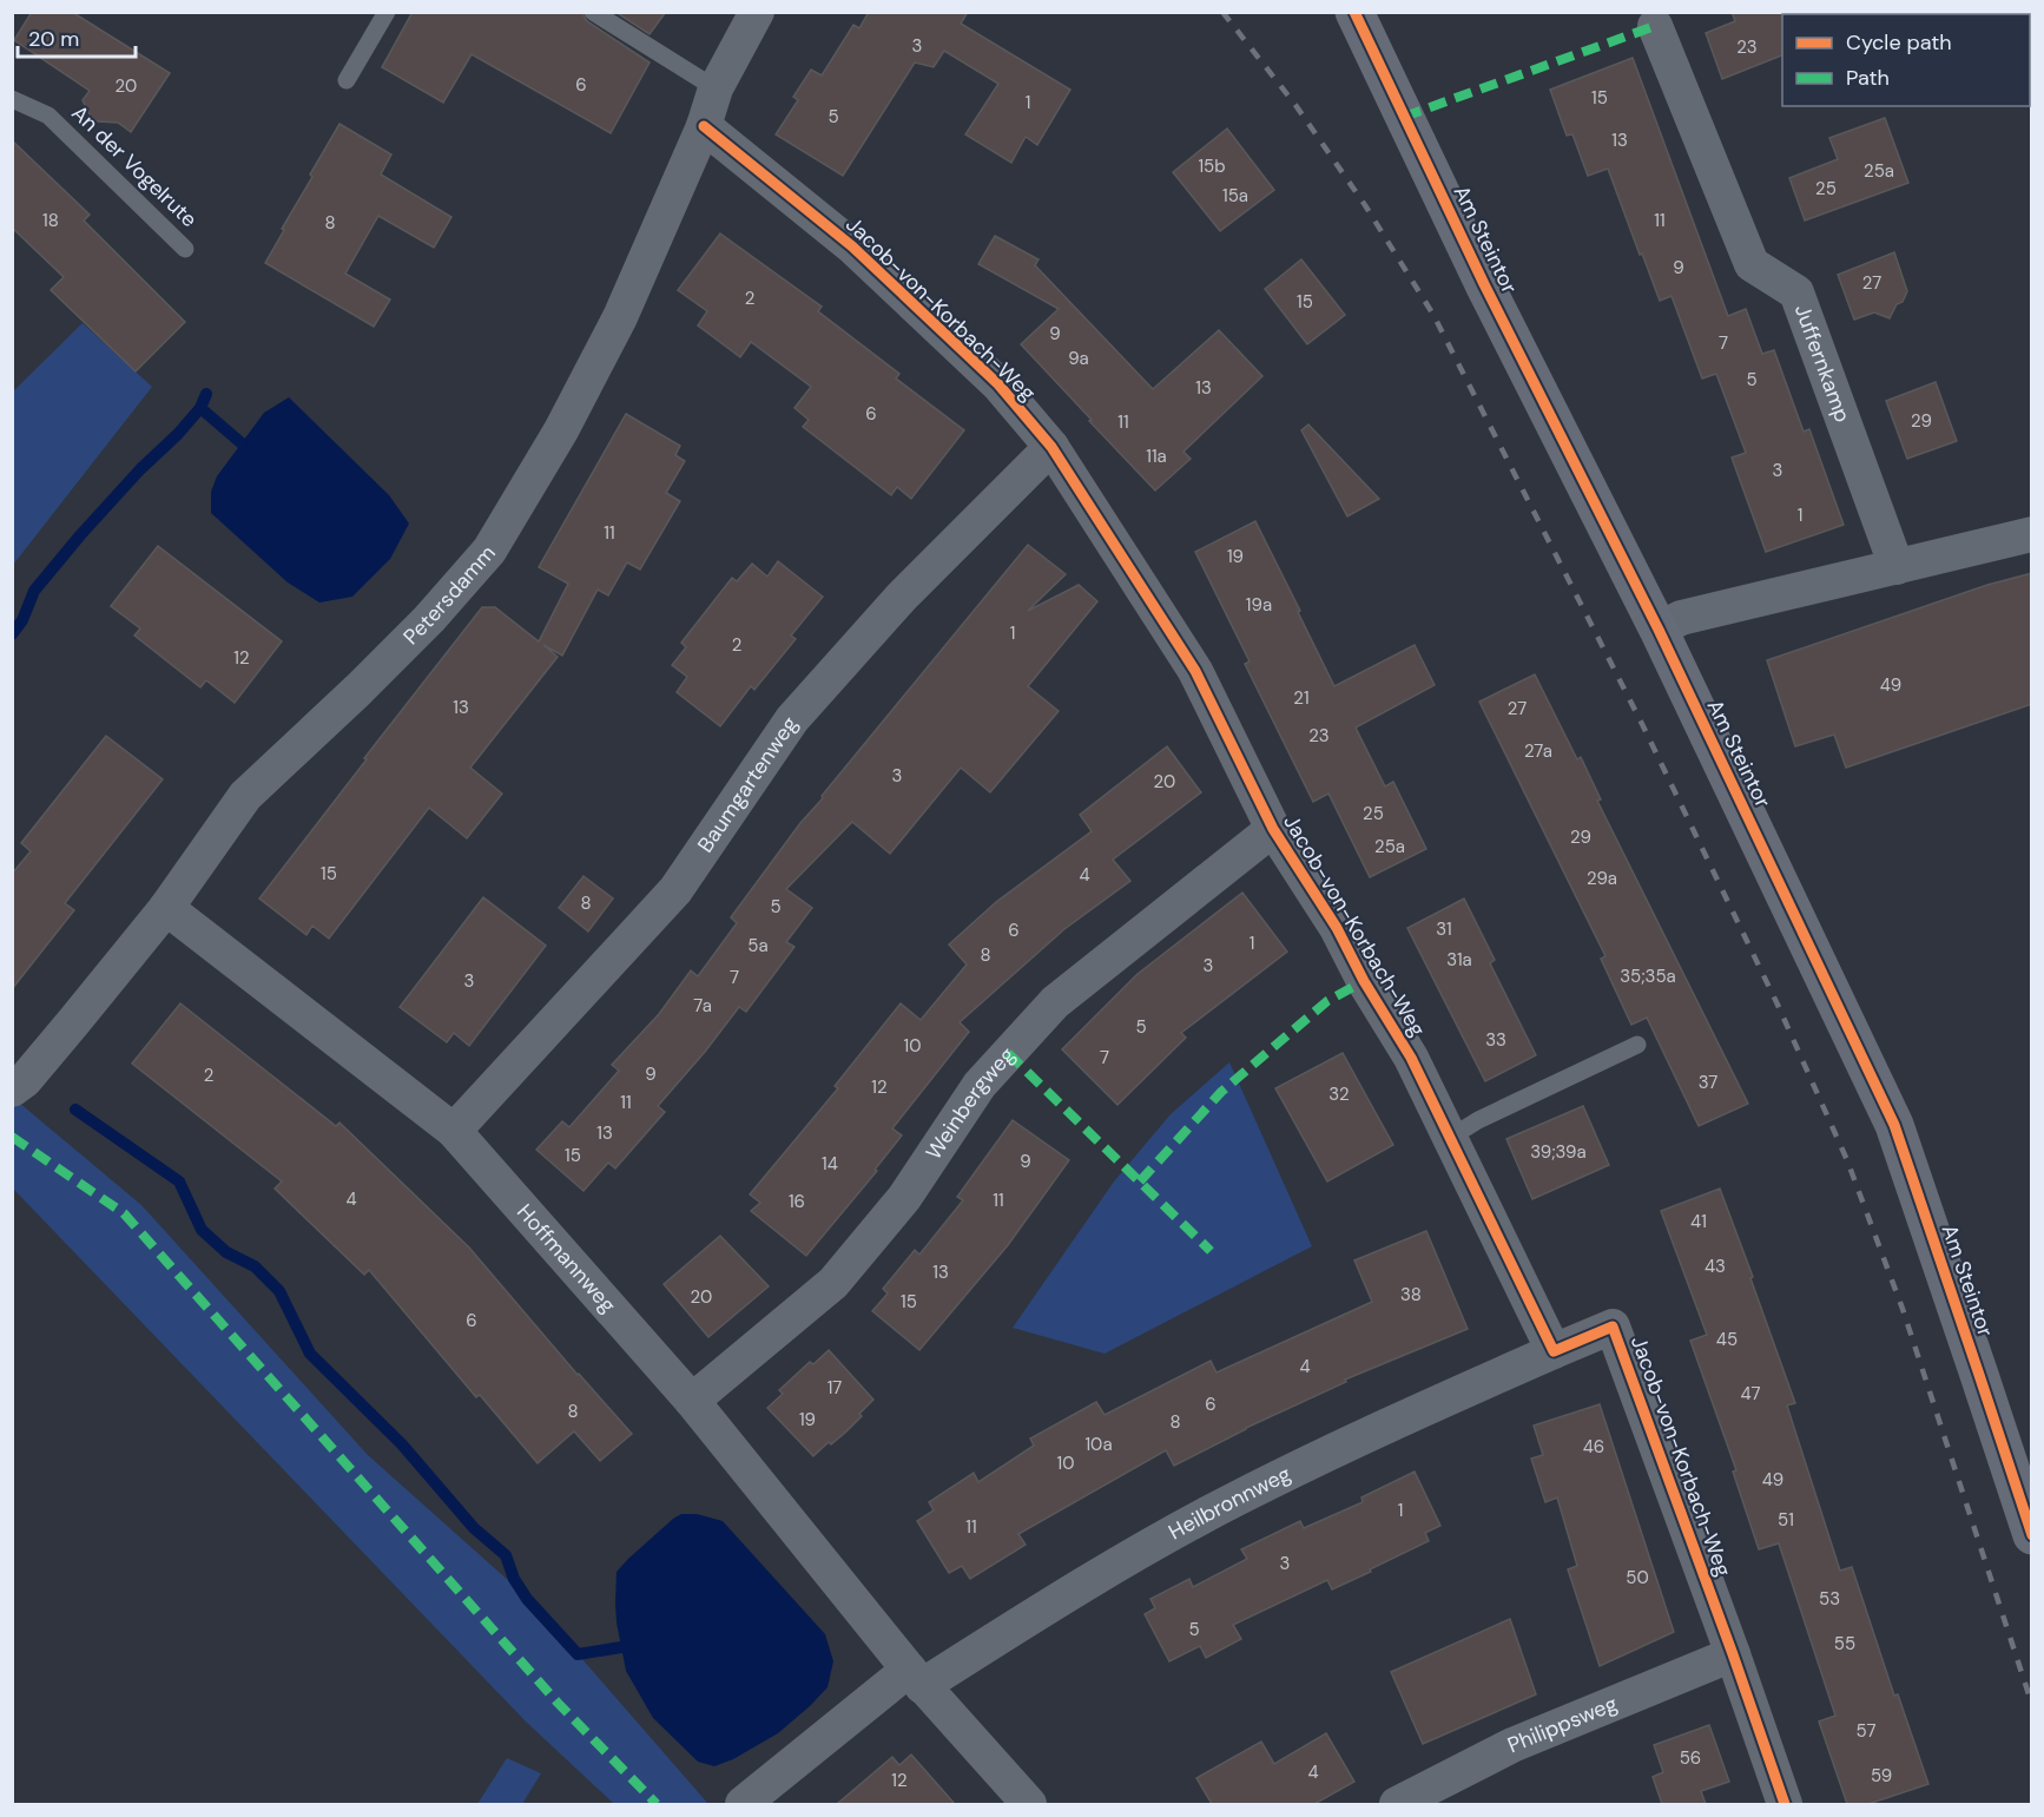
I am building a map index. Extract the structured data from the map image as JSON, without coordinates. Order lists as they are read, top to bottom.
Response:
{
  "streets": {
    "street": [
      "Am Steintor",
      "Jacob-von-Korbach-Weg",
      "Juffernkamp",
      "Petersdamm",
      "Baumgartenweg",
      "Weinbergweg",
      "Hoffmannweg",
      "Heilbronnweg",
      "Philippsweg"
    ],
    "lane": ["An der Vogelrute"]
  },
  "crossings": [
    ["Jacob-von-Korbach-Weg", "Petersdamm"],
    ["Jacob-von-Korbach-Weg", "Baumgartenweg"],
    ["Jacob-von-Korbach-Weg", "Weinbergweg"],
    ["Jacob-von-Korbach-Weg", "Heilbronnweg"],
    ["Jacob-von-Korbach-Weg", "Philippsweg"],
    ["Petersdamm", "Hoffmannweg"],
    ["Baumgartenweg", "Hoffmannweg"],
    ["Weinbergweg", "Hoffmannweg"],
    ["Hoffmannweg", "Heilbronnweg"]
  ],
  "house_numbers": [
    "3",
    "23",
    "6",
    "20",
    "15",
    "1",
    "5",
    "13",
    "15b",
    "25a",
    "25",
    "15a",
    "18",
    "11",
    "8",
    "9",
    "27",
    "2",
    "15",
    "9",
    "7",
    "9a",
    "5",
    "13",
    "6",
    "29",
    "11",
    "11a",
    "3",
    "1",
    "11",
    "19",
    "19a",
    "1",
    "2",
    "12",
    "49",
    "21",
    "13",
    "27",
    "23",
    "27a",
    "3",
    "20",
    "25",
    "29",
    "25a",
    "15",
    "4",
    "29a",
    "8",
    "5",
    "31",
    "6",
    "1",
    "5a",
    "8",
    "31a",
    "3",
    "35;35a",
    "7",
    "3",
    "7a",
    "5",
    "33",
    "10",
    "7",
    "9",
    "2",
    "37",
    "12",
    "32",
    "11",
    "13",
    "39;39a",
    "15",
    "9",
    "14",
    "4",
    "11",
    "16",
    "41",
    "43",
    "13",
    "38",
    "20",
    "15",
    "6",
    "45",
    "4",
    "17",
    "47",
    "6",
    "8",
    "19",
    "8",
    "10a",
    "46",
    "10",
    "49",
    "1",
    "51",
    "11",
    "3",
    "50",
    "53",
    "5",
    "55",
    "57",
    "56",
    "4",
    "59",
    "12"
  ],
  "legend": ["Cycle path", "Path"],
  "scale_bar": "20 m"
}
